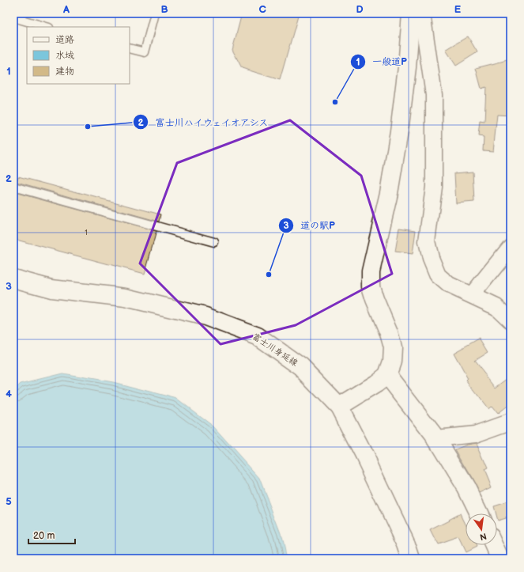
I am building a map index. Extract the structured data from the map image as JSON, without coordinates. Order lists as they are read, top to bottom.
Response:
{
  "streets": {
    "street": ["富士川身延線"]
  },
  "places": ["一般道P", "富士川ハイウェイオアシス", "道の駅P"],
  "house_numbers": ["1"],
  "legend": ["道路", "水域", "建物"],
  "scale_bar": "20 m",
  "north": "bottom",
  "grid": {
    "columns": [
      "A",
      "B",
      "C",
      "D",
      "E"
    ],
    "rows": [
      "1",
      "2",
      "3",
      "4",
      "5"
    ]
  }
}
